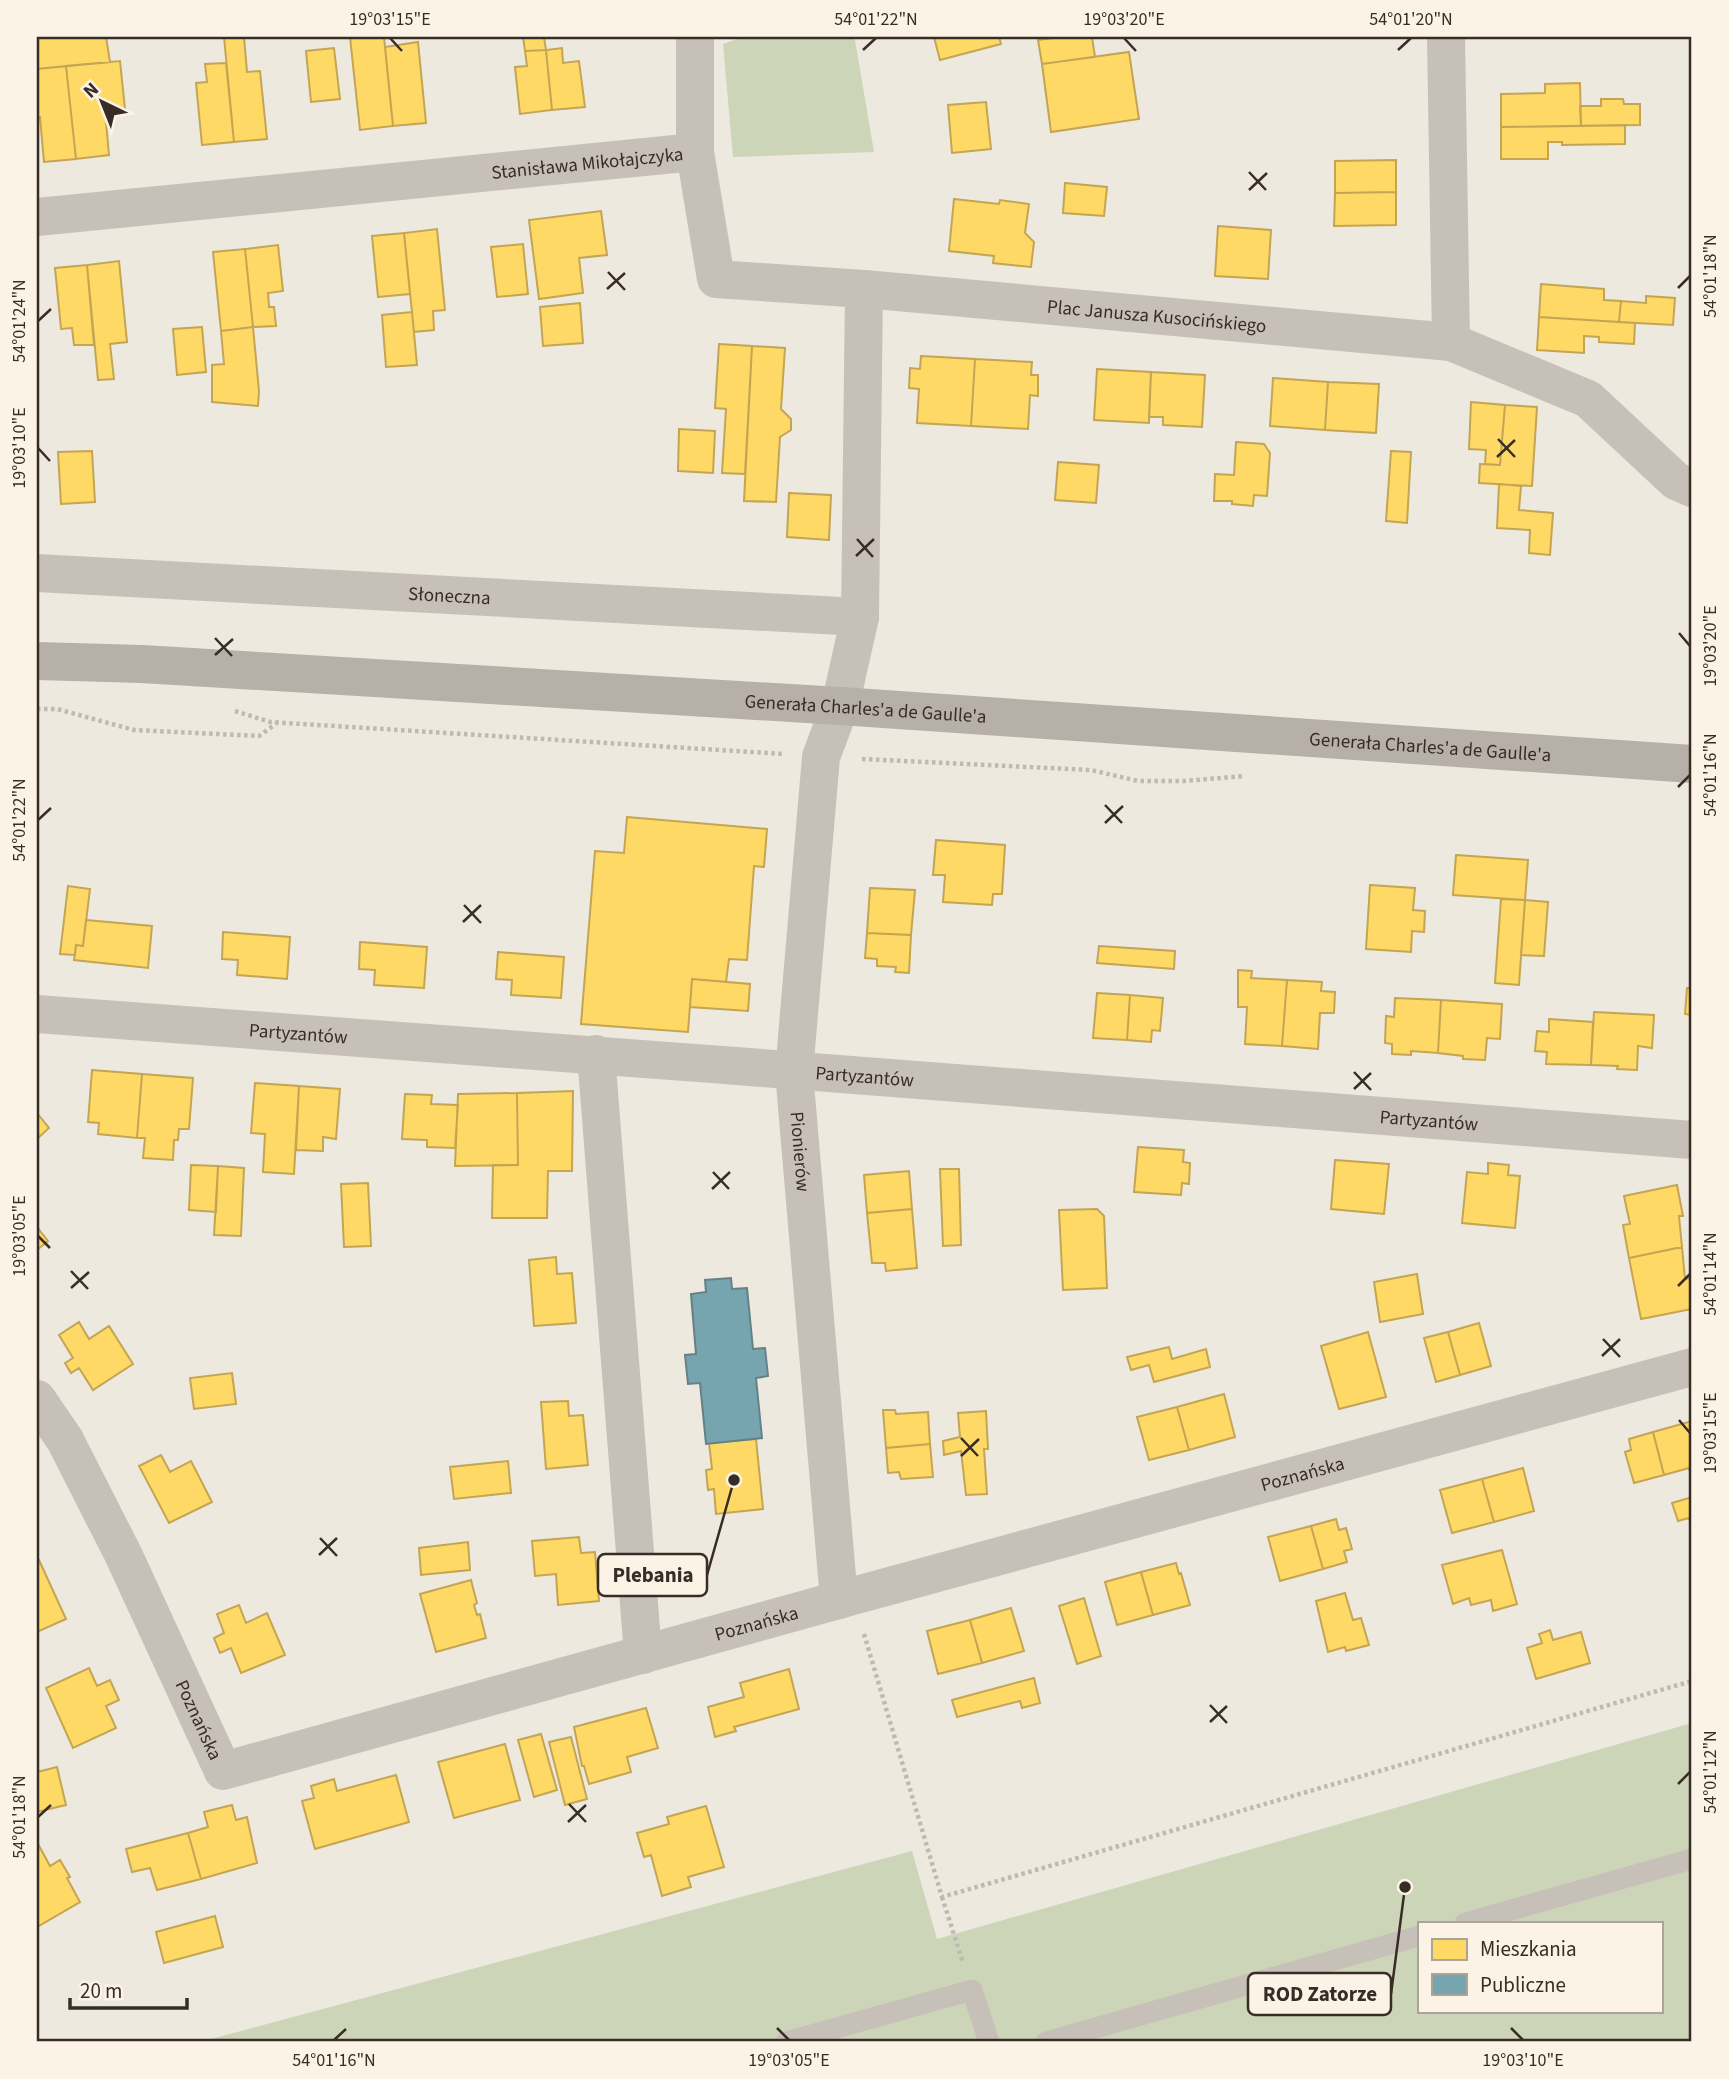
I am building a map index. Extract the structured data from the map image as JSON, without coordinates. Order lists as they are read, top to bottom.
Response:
{
  "streets": {
    "main road": ["Generała Charles'a de Gaulle'a"],
    "street": [
      "Stanisława Mikołajczyka",
      "Plac Janusza Kusocińskiego",
      "Słoneczna",
      "Partyzantów",
      "Pionierów",
      "Poznańska"
    ]
  },
  "crossings": [
    ["Stanisława Mikołajczyka", "Plac Janusza Kusocińskiego"],
    ["Generała Charles'a de Gaulle'a", "Pionierów"],
    ["Partyzantów", "Pionierów"],
    ["Pionierów", "Poznańska"]
  ],
  "places": ["Plebania", "ROD Zatorze"],
  "legend": ["Mieszkania", "Publiczne"],
  "scale_bar": "20 m",
  "north": "top left",
  "coordinates": [
    "19°03'15\"E",
    "54°01'22\"N",
    "19°03'20\"E",
    "54°01'20\"N",
    "54°01'18\"N",
    "54°01'24\"N",
    "19°03'10\"E",
    "54°01'16\"N",
    "19°03'05\"E",
    "54°01'14\"N",
    "54°01'12\"N"
  ]
}
